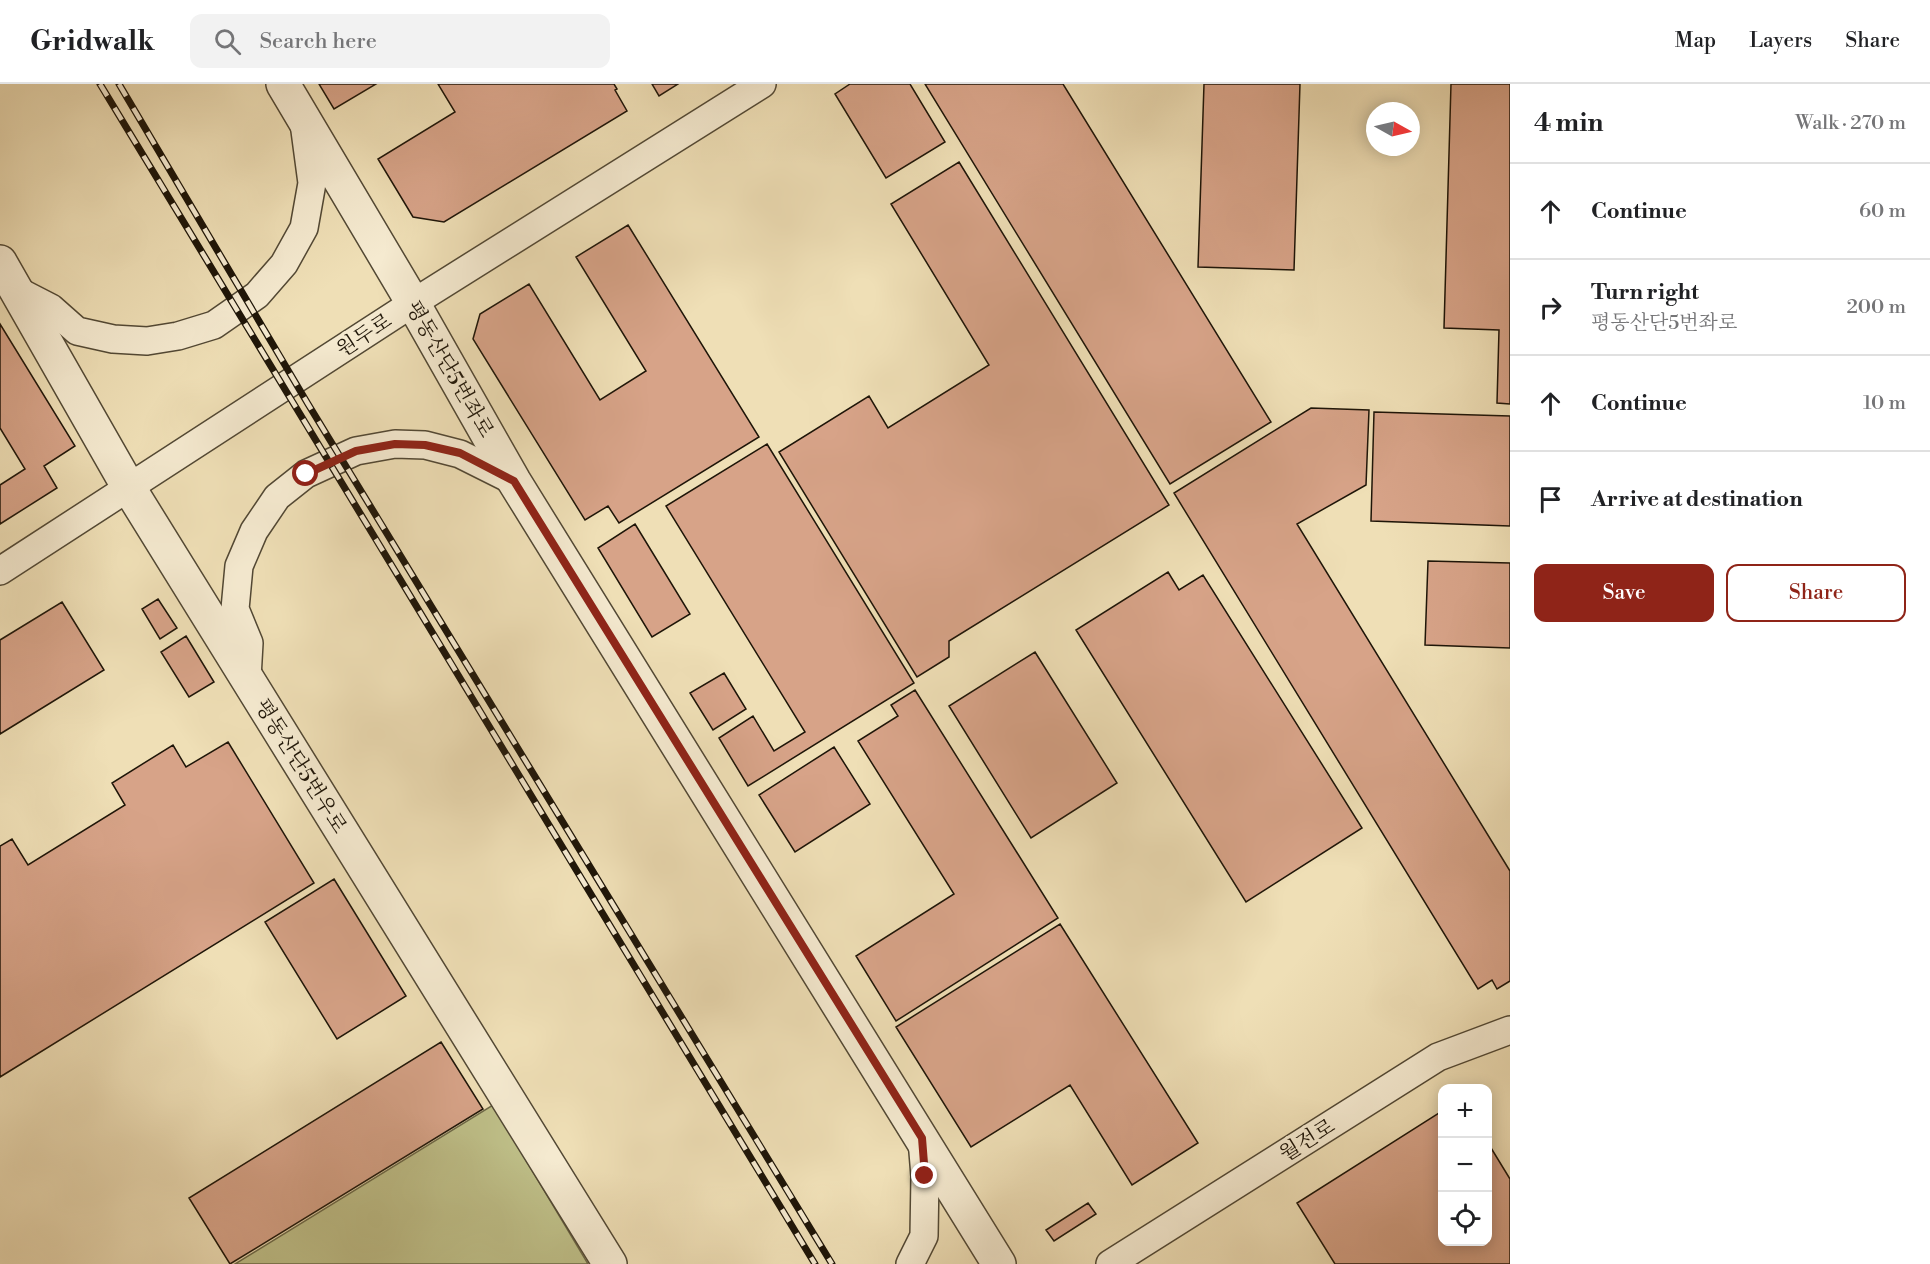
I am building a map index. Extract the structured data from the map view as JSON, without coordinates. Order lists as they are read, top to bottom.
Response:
{
  "streets": {
    "street": [
      "원두로",
      "평동산단5번좌로",
      "평동산단5번우로",
      "월전로"
    ]
  },
  "crossings": [
    ["원두로", "평동산단5번좌로"],
    ["원두로", "평동산단5번우로"]
  ],
  "north": "right",
  "page": {
    "header": "Gridwalk",
    "search": "Search here",
    "nav": ["Map", "Layers", "Share"],
    "heading": ["4 min", "Walk · 270 m"],
    "list": [
      ["Continue", "60 m"],
      ["Turn right", "평동산단5번좌로", "200 m"],
      ["Continue", "10 m"],
      "Arrive at destination"
    ],
    "buttons": ["Save", "Share"],
    "map_buttons": ["+", "−"]
  }
}
